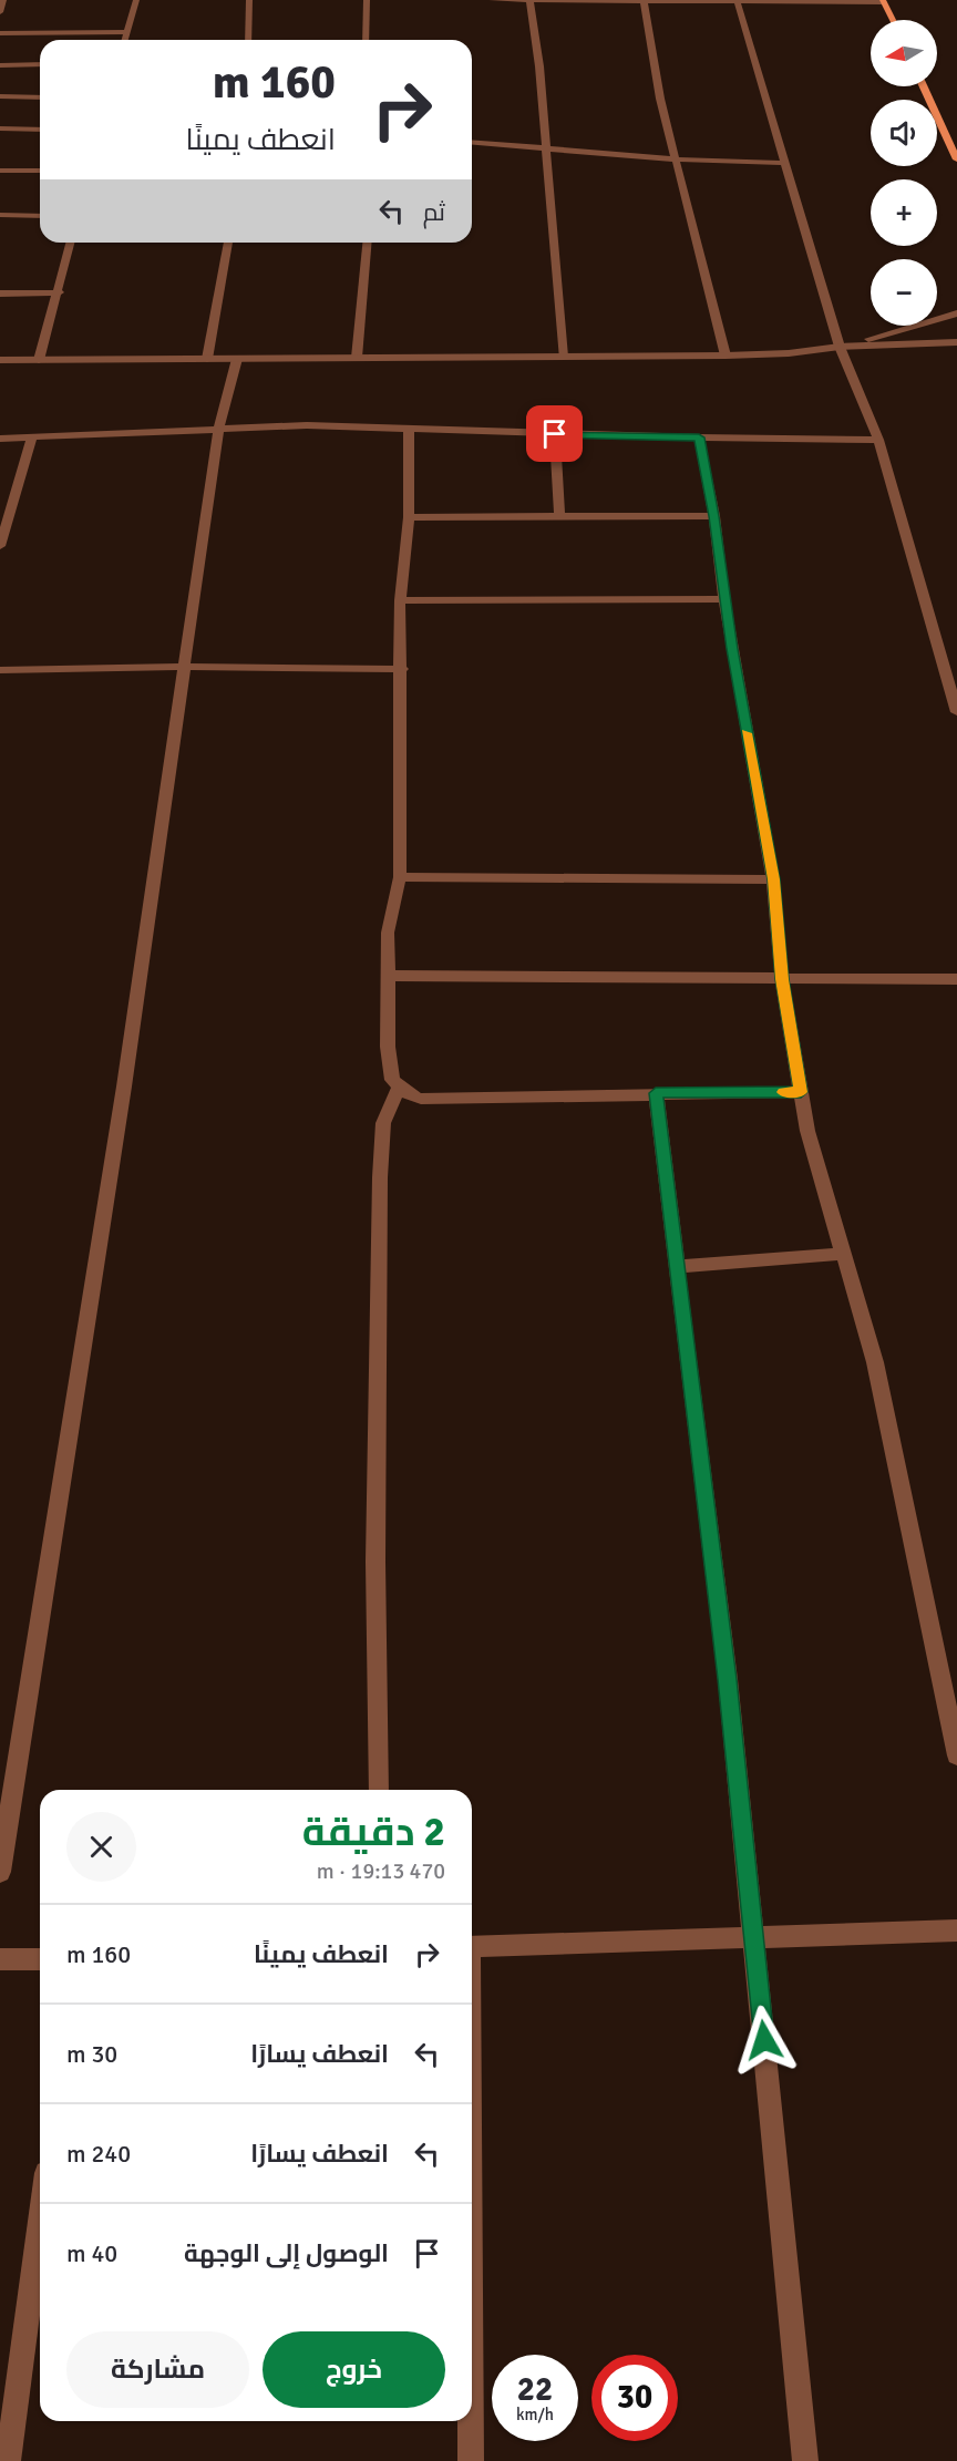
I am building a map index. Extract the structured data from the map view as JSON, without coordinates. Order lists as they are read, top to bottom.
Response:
{
  "north": "left",
  "page": {
    "map_buttons": ["+", "−"],
    "turn": ["160 m", "انعطف يمينًا"],
    "then": "ثم",
    "heading": ["2 دقيقة", "470 m · 19:13"],
    "list": [
      {
        "name": "انعطف يمينًا",
        "value": "160 m"
      },
      {
        "name": "انعطف يسارًا",
        "value": "30 m"
      },
      {
        "name": "انعطف يسارًا",
        "value": "240 m"
      },
      {
        "name": "الوصول إلى الوجهة",
        "value": "40 m"
      }
    ],
    "buttons": ["خروج", "مشاركة"],
    "speed": "22 km/h",
    "limit": "30"
  }
}
